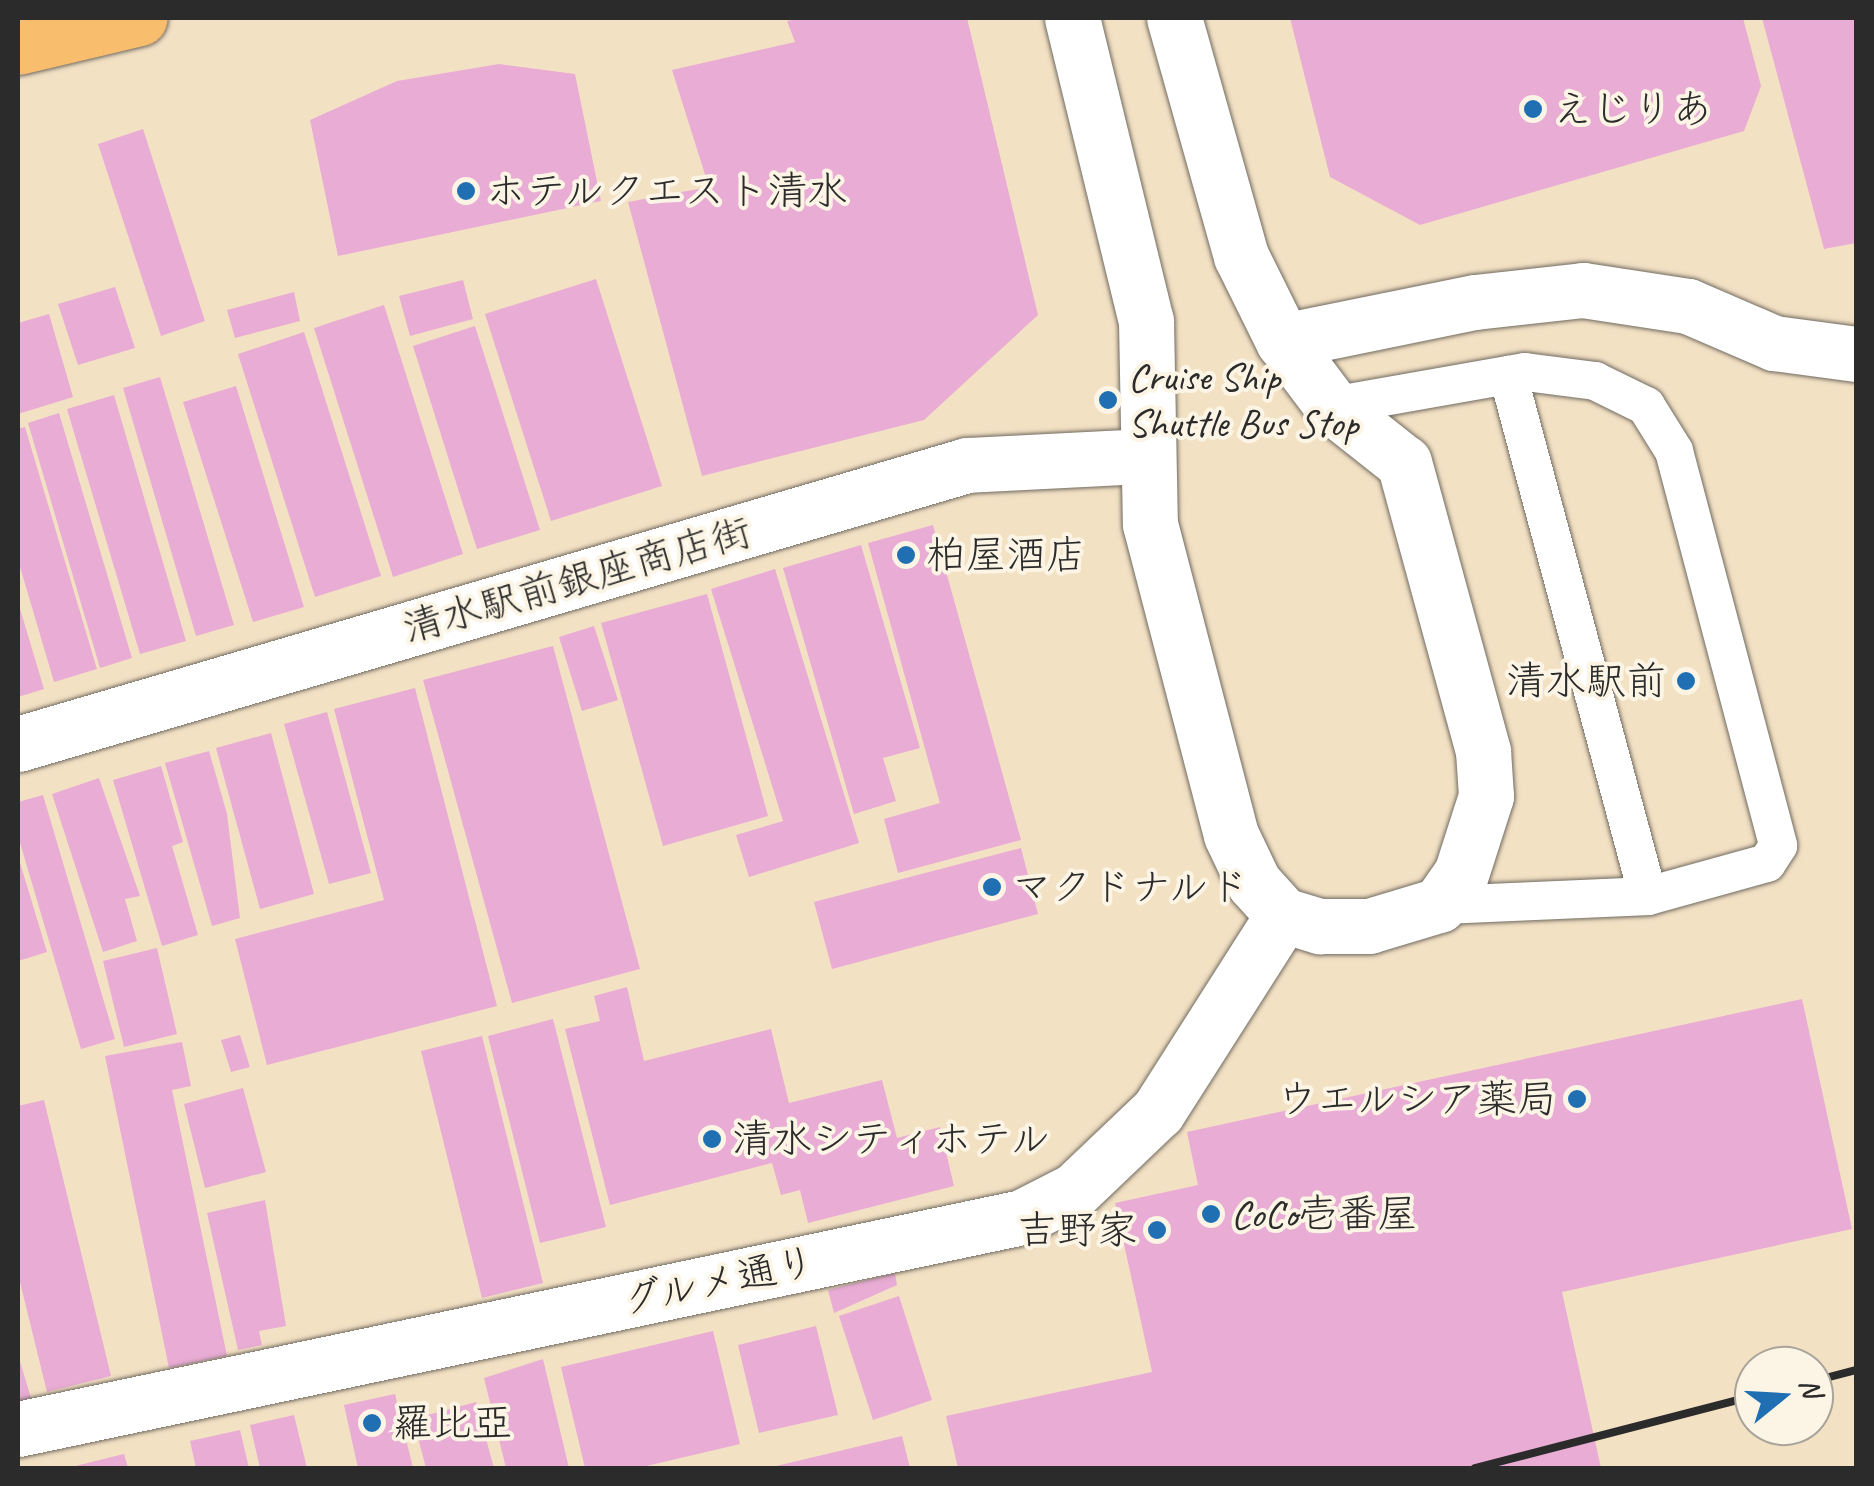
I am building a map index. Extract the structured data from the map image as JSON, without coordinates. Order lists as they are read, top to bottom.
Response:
{
  "streets": {
    "street": ["清水駅前銀座商店街", "グルメ通り"]
  },
  "places": [
    "えじりあ",
    "ホテルクエスト清水",
    "Cruise Ship Shuttle Bus Stop",
    "柏屋酒店",
    "清水駅前",
    "マクドナルド",
    "ウエルシア薬局",
    "清水シティホテル",
    "CoCo壱番屋",
    "吉野家",
    "羅比亞"
  ],
  "north": "right"
}
